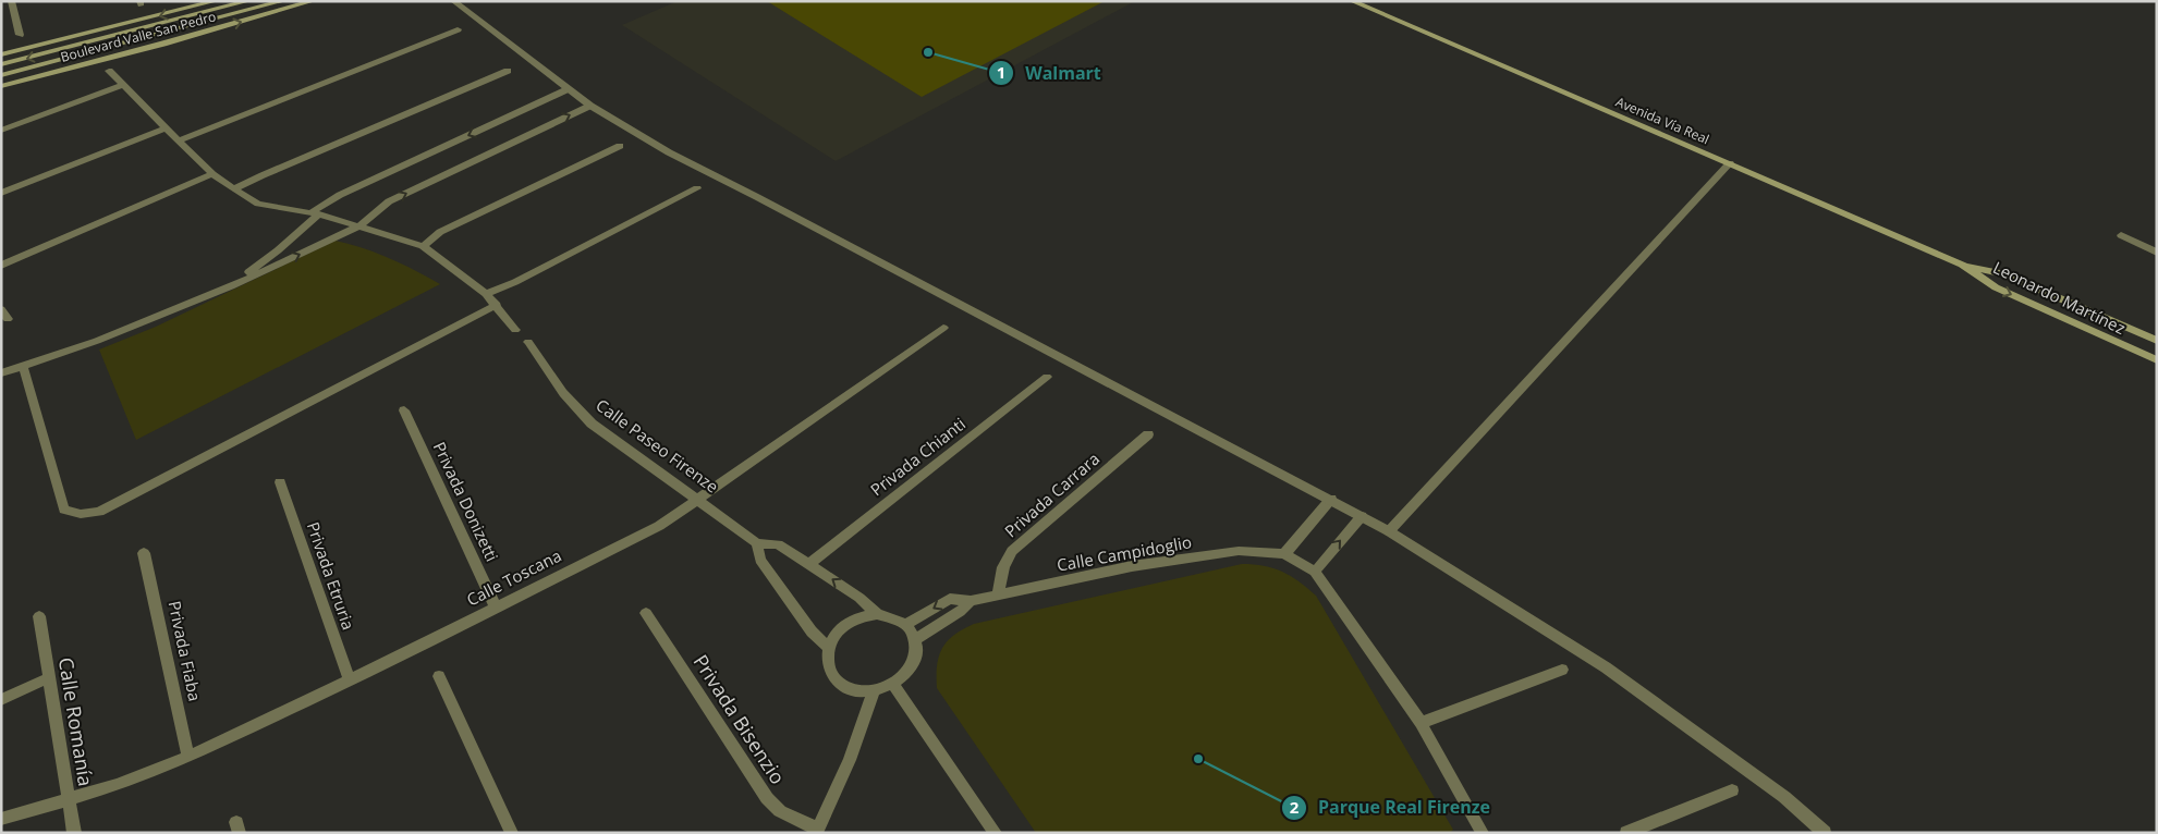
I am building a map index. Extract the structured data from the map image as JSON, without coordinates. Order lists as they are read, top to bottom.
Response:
{
  "streets": {
    "main road": ["Boulevard Valle San Pedro", "Avenida Vía Real", "Leonardo Martínez"],
    "street": [
      "Calle Paseo Firenze",
      "Privada Chianti",
      "Privada Carrara",
      "Privada Donizetti",
      "Calle Campidoglio",
      "Privada Etruria",
      "Calle Toscana",
      "Privada Fiaba",
      "Privada Bisenzio",
      "Calle Romanía"
    ]
  },
  "crossings": [
    ["Avenida Vía Real", "Leonardo Martínez"],
    ["Calle Paseo Firenze", "Privada Chianti"],
    ["Calle Paseo Firenze", "Calle Campidoglio"],
    ["Calle Paseo Firenze", "Calle Toscana"],
    ["Privada Carrara", "Calle Campidoglio"],
    ["Privada Donizetti", "Calle Toscana"],
    ["Privada Etruria", "Calle Toscana"],
    ["Calle Toscana", "Privada Fiaba"],
    ["Calle Toscana", "Calle Romanía"]
  ],
  "places": ["Walmart", "Parque Real Firenze"]
}
